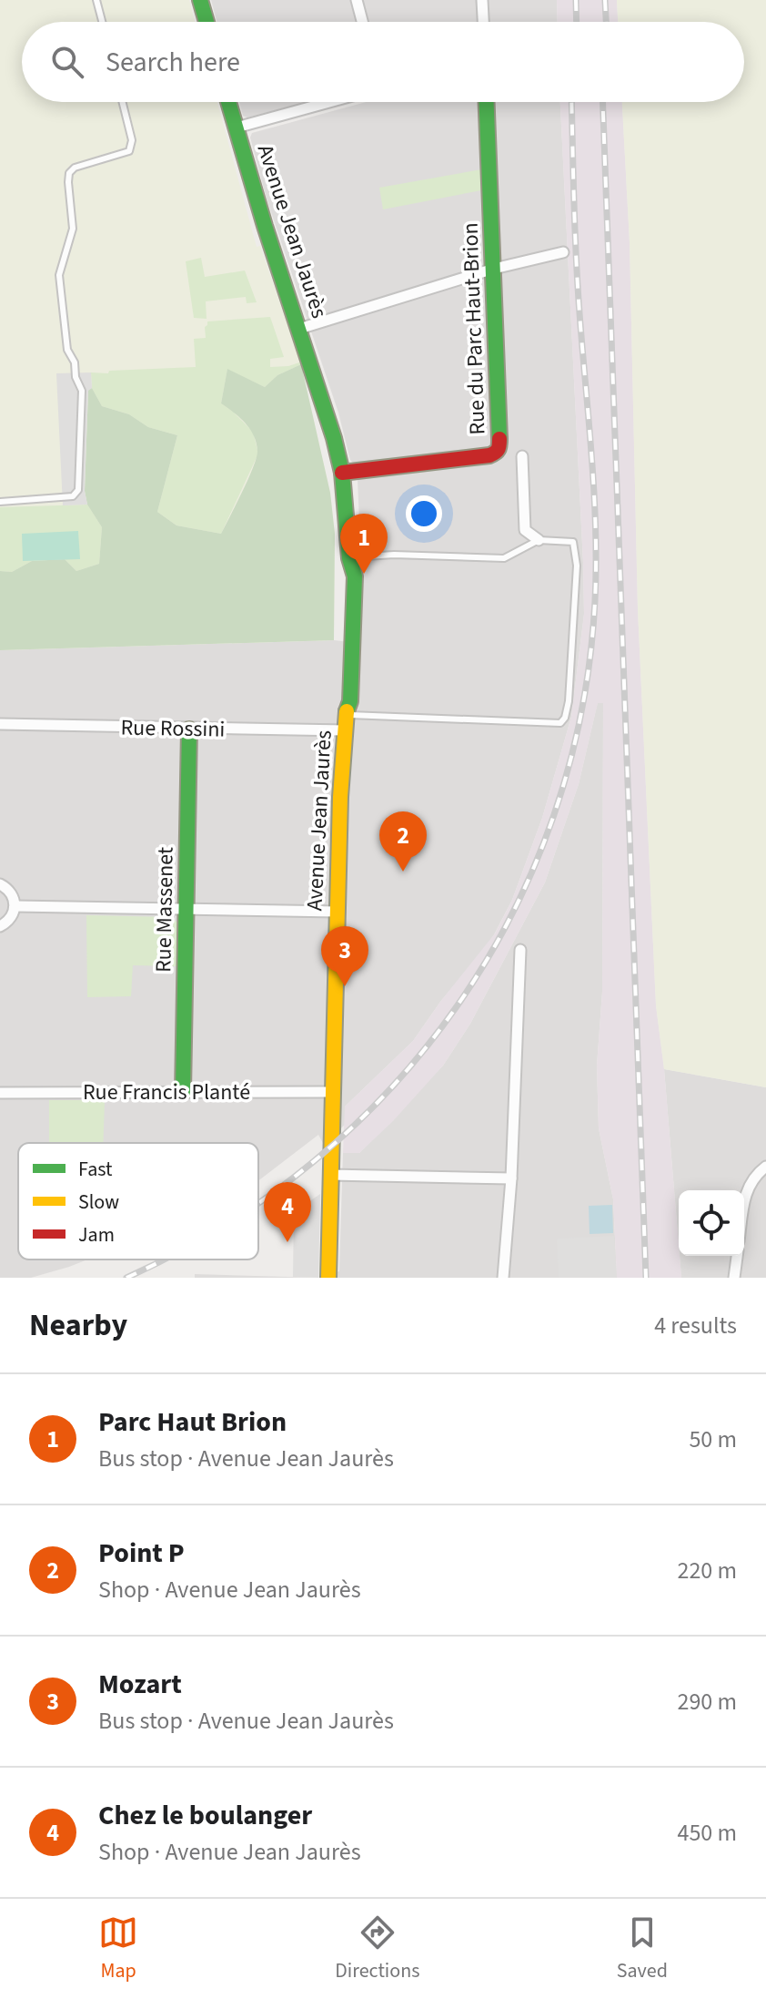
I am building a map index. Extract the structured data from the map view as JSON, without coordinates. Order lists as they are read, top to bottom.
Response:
{
  "streets": {
    "main road": ["Avenue Jean Jaurès", "Rue du Parc Haut-Brion", "Rue Massenet"],
    "street": ["Rue Rossini", "Rue Francis Planté"]
  },
  "crossings": [
    ["Avenue Jean Jaurès", "Rue du Parc Haut-Brion"],
    ["Avenue Jean Jaurès", "Rue Rossini"],
    ["Avenue Jean Jaurès", "Rue Francis Planté"],
    ["Rue Rossini", "Rue Massenet"],
    ["Rue Massenet", "Rue Francis Planté"]
  ],
  "legend": ["Fast", "Slow", "Jam"],
  "page": {
    "search": "Search here",
    "pins": [
      "1",
      "2",
      "3",
      "4"
    ],
    "heading": ["Nearby", "4 results"],
    "list": [
      {
        "mark": "1",
        "name": "Parc Haut Brion",
        "note": "Bus stop · Avenue Jean Jaurès",
        "value": "50 m"
      },
      {
        "mark": "2",
        "name": "Point P",
        "note": "Shop · Avenue Jean Jaurès",
        "value": "220 m"
      },
      {
        "mark": "3",
        "name": "Mozart",
        "note": "Bus stop · Avenue Jean Jaurès",
        "value": "290 m"
      },
      {
        "mark": "4",
        "name": "Chez le boulanger",
        "note": "Shop · Avenue Jean Jaurès",
        "value": "450 m"
      }
    ],
    "nav": ["Map", "Directions", "Saved"]
  }
}
